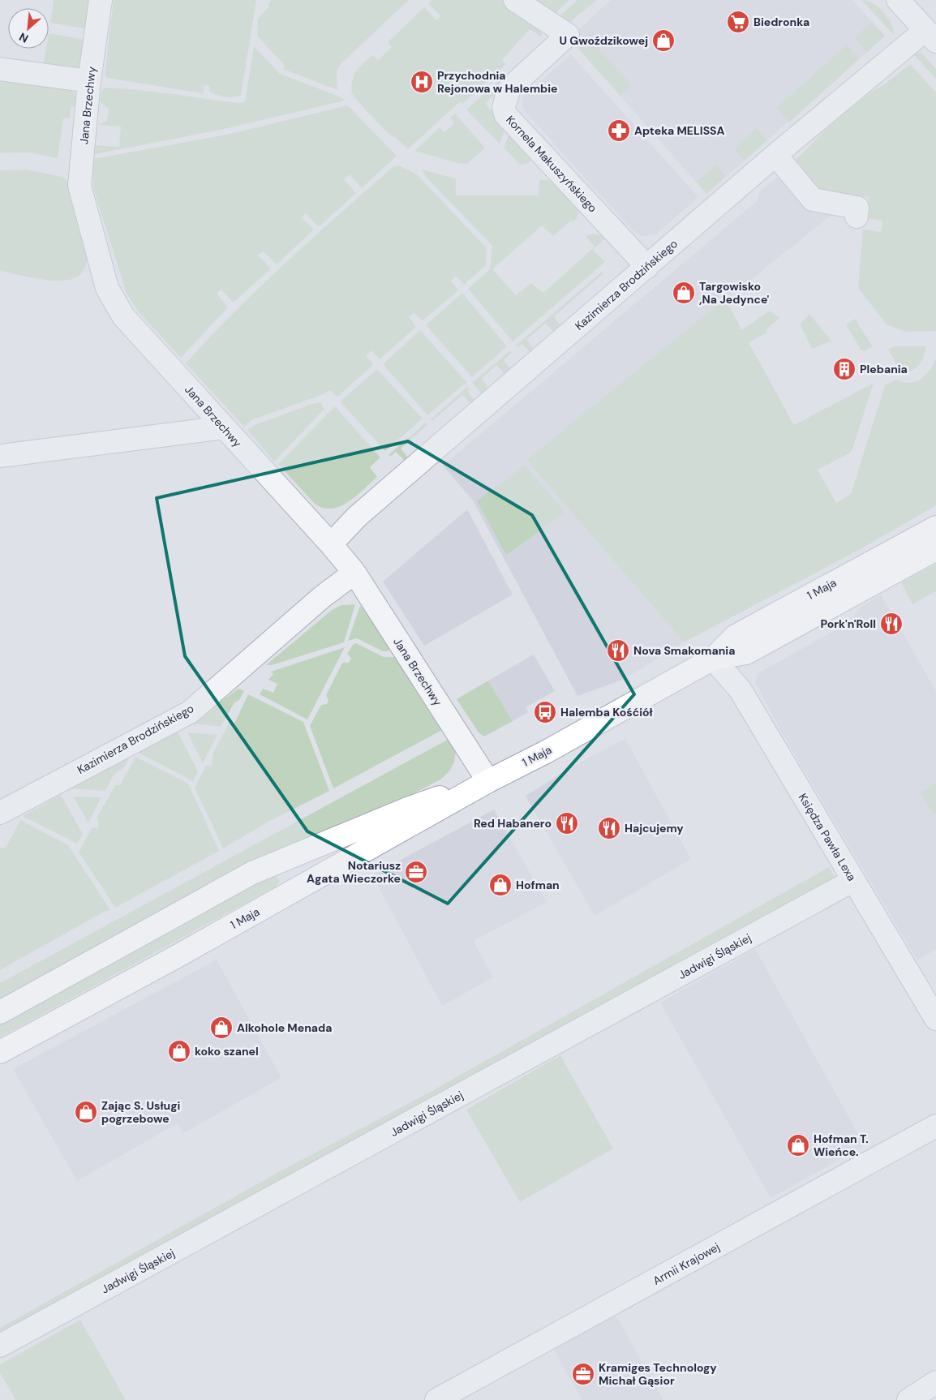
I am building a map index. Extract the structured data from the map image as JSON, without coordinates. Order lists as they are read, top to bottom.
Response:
{
  "streets": {
    "main road": ["1 Maja"],
    "street": [
      "Jana Brzechwy",
      "Kornela Makuszyńskiego",
      "Kazimierza Brodzińskiego",
      "Księdza Pawła Lexa",
      "Jadwigi Śląskiej",
      "Armii Krajowej"
    ]
  },
  "crossings": [
    ["Jana Brzechwy", "Kazimierza Brodzińskiego"],
    ["Jana Brzechwy", "1 Maja"],
    ["Kornela Makuszyńskiego", "Kazimierza Brodzińskiego"],
    ["1 Maja", "Księdza Pawła Lexa"],
    ["Księdza Pawła Lexa", "Jadwigi Śląskiej"]
  ],
  "places": {
    "supermarket": ["Biedronka"],
    "shop": [
      "U Gwoździkowej",
      "Targowisko ,Na Jedynce'",
      "Hofman",
      "Alkohole Menada",
      "koko szanel",
      "Zając S. Usługi pogrzebowe",
      "Hofman T. Wieńce."
    ],
    "hospital": ["Przychodnia Rejonowa w Halembie"],
    "pharmacy": ["Apteka MELISSA"],
    "building": ["Plebania"],
    "restaurant": [
      "Pork'n'Roll",
      "Nova Smakomania",
      "Red Habanero",
      "Hajcujemy"
    ],
    "bus stop": ["Halemba Kośćiół"],
    "office": ["Notariusz Agata Wieczorke", "Kramiges Technology Michał Gąsior"]
  },
  "north": "bottom left"
}
